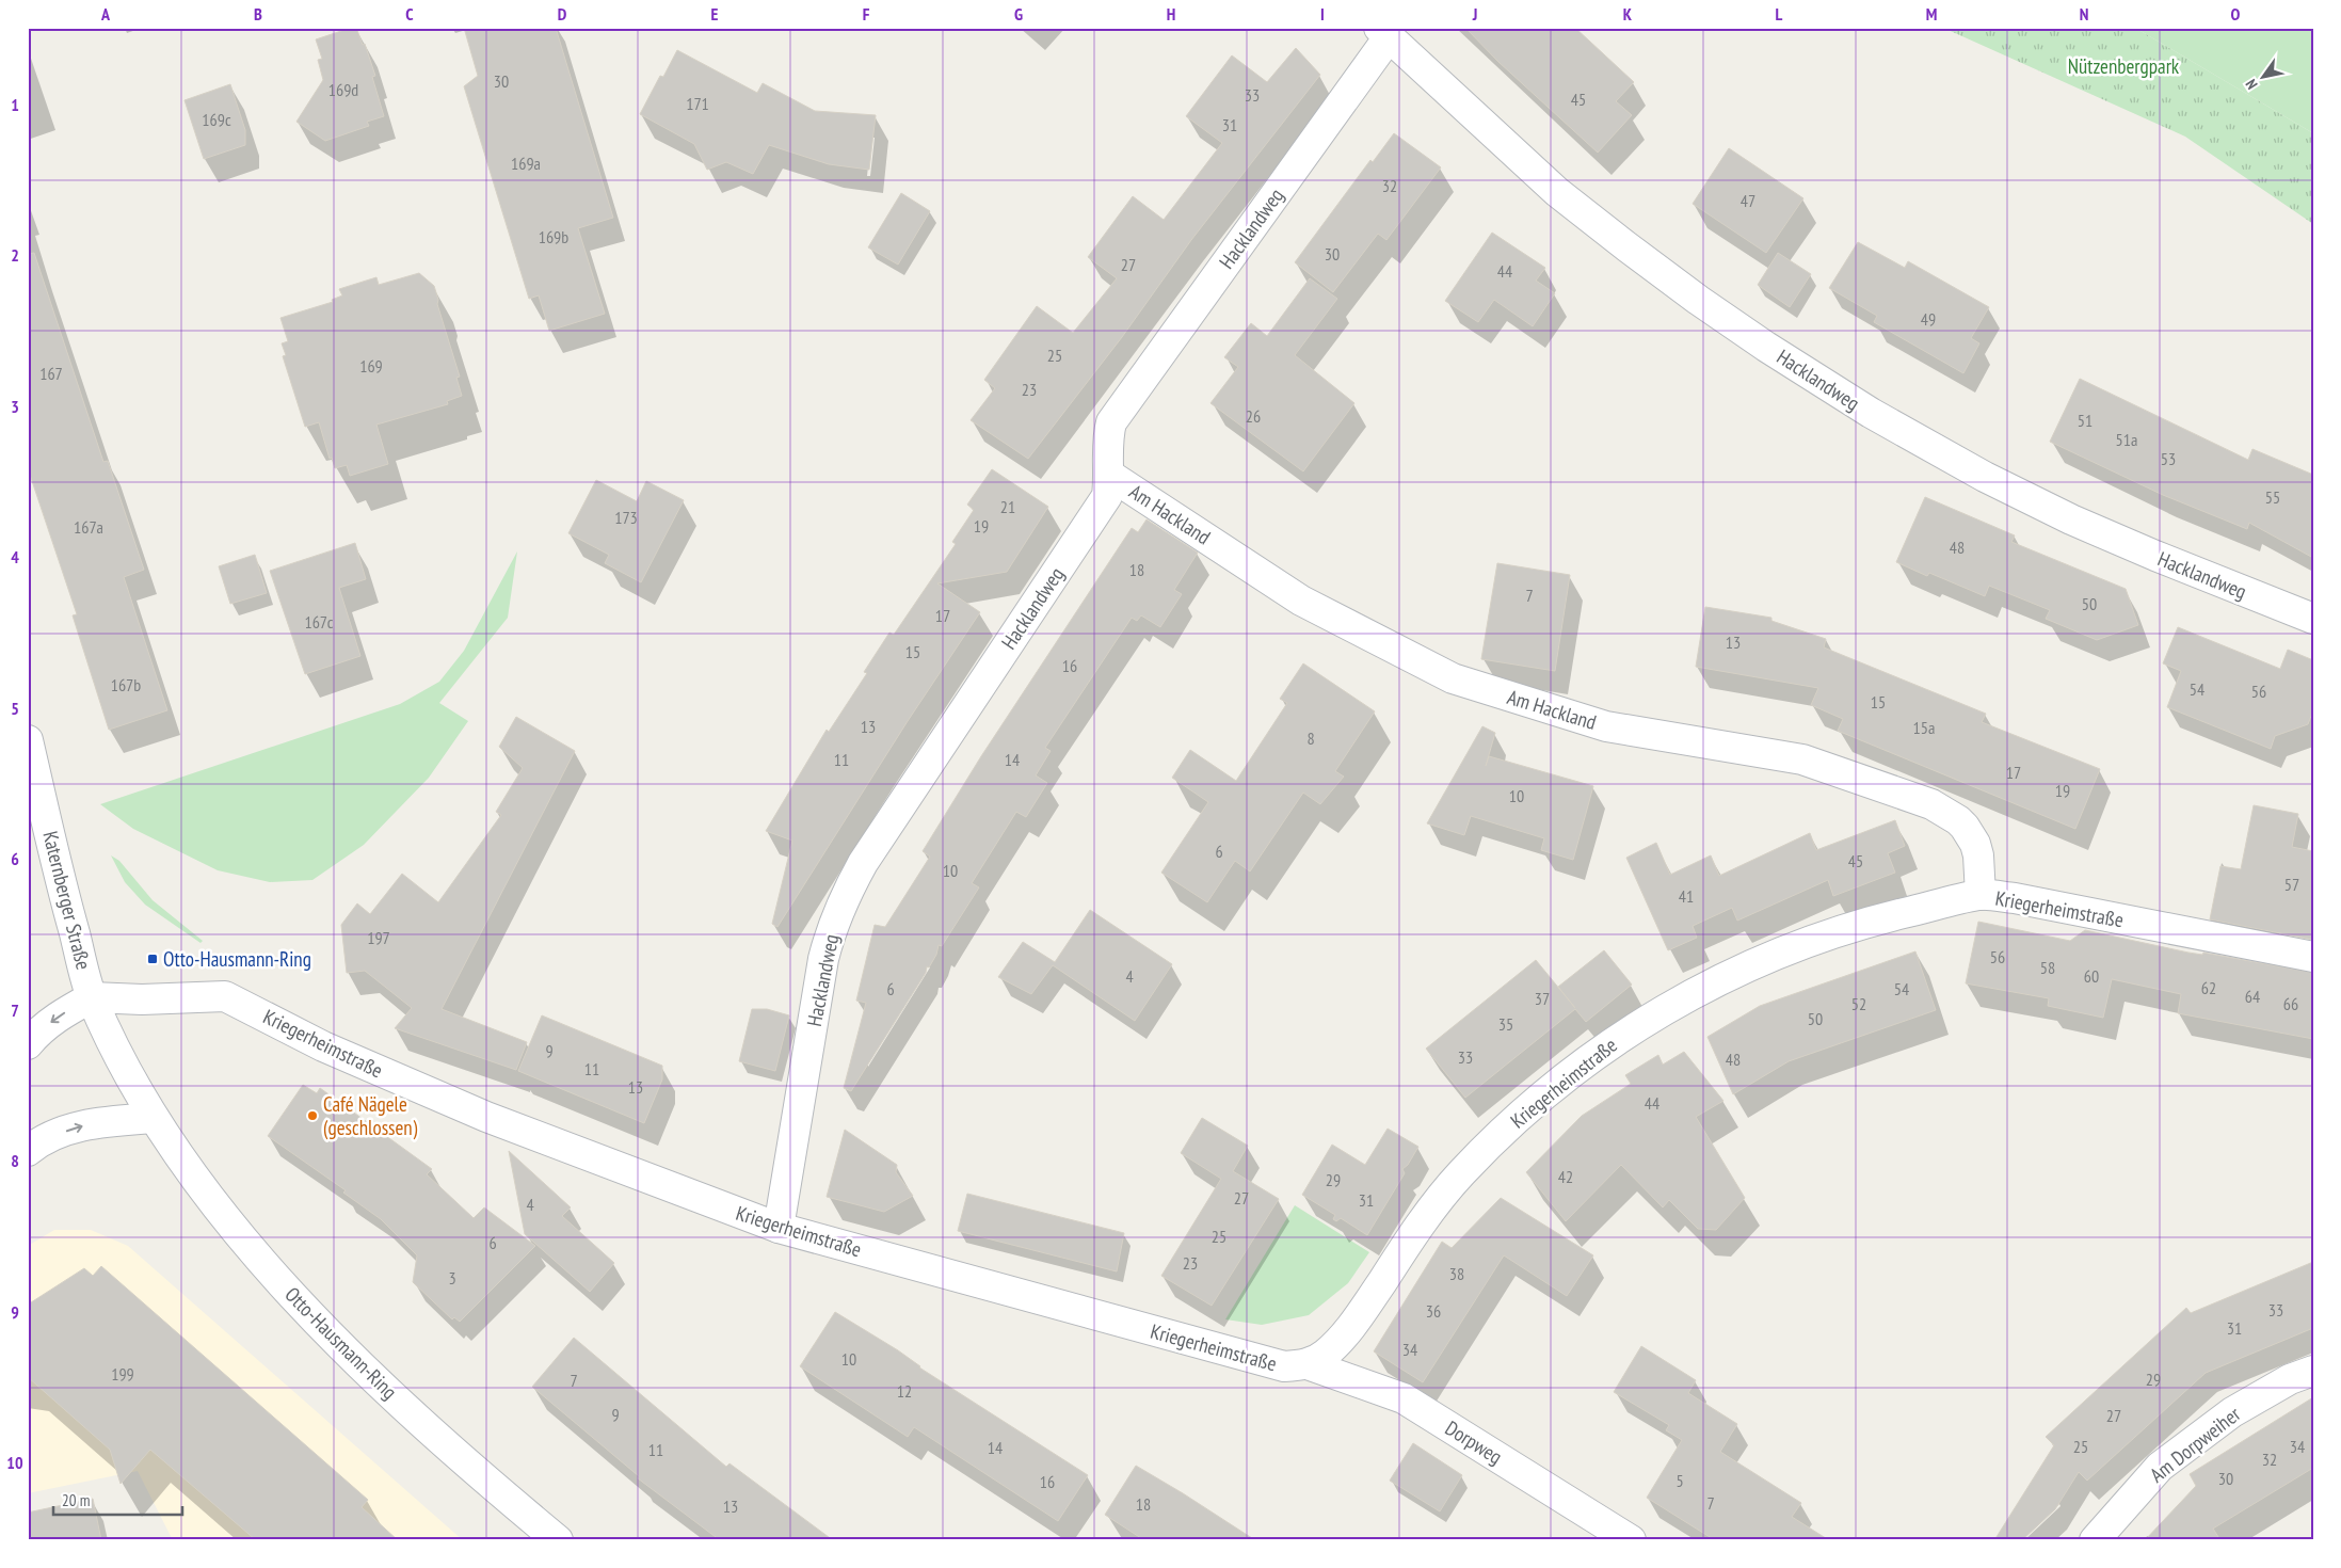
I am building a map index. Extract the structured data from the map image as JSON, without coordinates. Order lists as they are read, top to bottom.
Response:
{
  "streets": {
    "street": [
      "Hacklandweg",
      "Am Hackland",
      "Katernberger Straße",
      "Kriegerheimstraße",
      "Otto-Hausmann-Ring",
      "Dorpweg",
      "Am Dorpweiher"
    ]
  },
  "crossings": [
    ["Hacklandweg", "Am Hackland"],
    ["Hacklandweg", "Kriegerheimstraße"],
    ["Am Hackland", "Kriegerheimstraße"],
    ["Katernberger Straße", "Kriegerheimstraße"],
    ["Katernberger Straße", "Otto-Hausmann-Ring"],
    ["Kriegerheimstraße", "Dorpweg"]
  ],
  "parks": ["Nützenbergpark"],
  "places": {
    "transit": ["Otto-Hausmann-Ring"],
    "other": ["Café Nägele (geschlossen)"]
  },
  "house_numbers": [
    "30",
    "169d",
    "33",
    "45",
    "171",
    "169c",
    "31",
    "169a",
    "32",
    "47",
    "169b",
    "30",
    "27",
    "44",
    "49",
    "25",
    "169",
    "167",
    "23",
    "26",
    "51",
    "51a",
    "53",
    "55",
    "21",
    "173",
    "19",
    "167a",
    "48",
    "18",
    "7",
    "50",
    "17",
    "167c",
    "13",
    "15",
    "16",
    "167b",
    "54",
    "56",
    "15",
    "13",
    "15a",
    "8",
    "11",
    "14",
    "17",
    "19",
    "10",
    "6",
    "45",
    "10",
    "57",
    "41",
    "197",
    "56",
    "58",
    "4",
    "60",
    "62",
    "6",
    "54",
    "64",
    "37",
    "52",
    "66",
    "50",
    "35",
    "9",
    "33",
    "48",
    "11",
    "13",
    "44",
    "42",
    "29",
    "27",
    "31",
    "4",
    "25",
    "6",
    "23",
    "38",
    "3",
    "33",
    "36",
    "31",
    "34",
    "10",
    "199",
    "29",
    "7",
    "12",
    "9",
    "27",
    "25",
    "34",
    "14",
    "11",
    "32",
    "30",
    "5",
    "16",
    "7",
    "18",
    "13"
  ],
  "scale_bar": "20 m",
  "north": "bottom left",
  "grid": {
    "columns": [
      "A",
      "B",
      "C",
      "D",
      "E",
      "F",
      "G",
      "H",
      "I",
      "J",
      "K",
      "L",
      "M",
      "N",
      "O"
    ],
    "rows": [
      "1",
      "2",
      "3",
      "4",
      "5",
      "6",
      "7",
      "8",
      "9",
      "10"
    ]
  }
}
